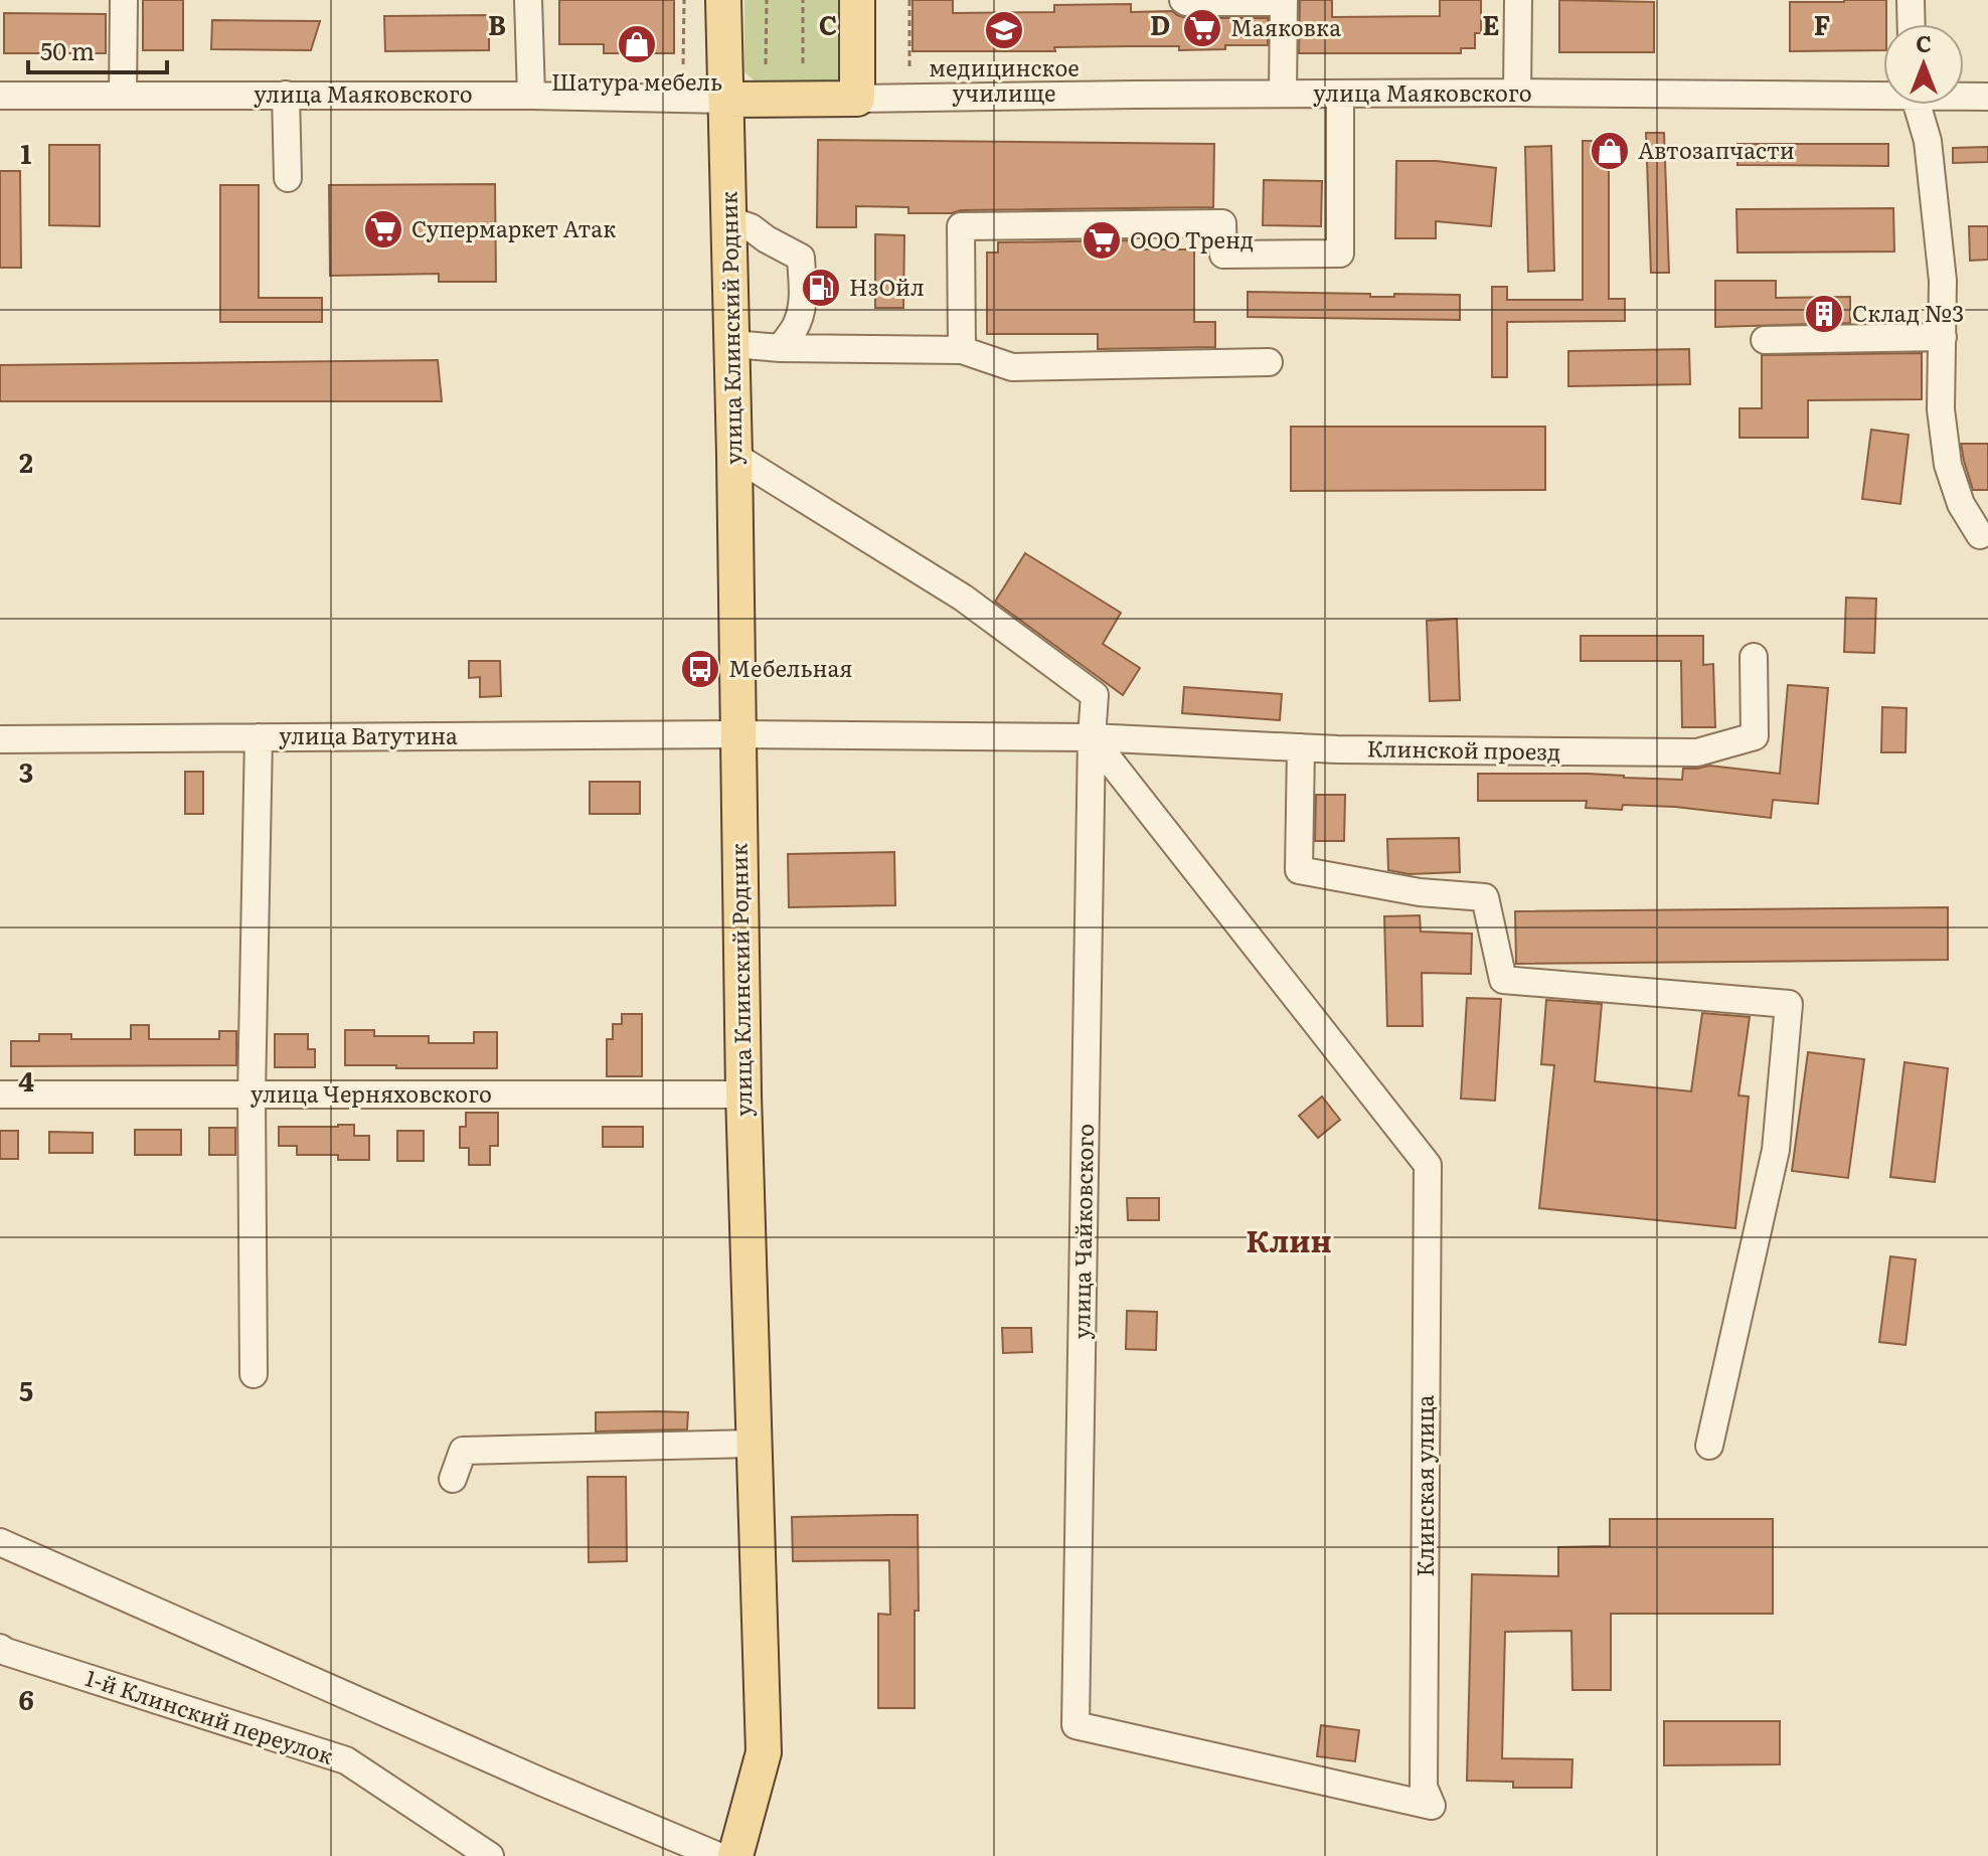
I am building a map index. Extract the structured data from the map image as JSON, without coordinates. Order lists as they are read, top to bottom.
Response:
{
  "streets": {
    "main road": ["улица Клинский Родник"],
    "street": [
      "улица Маяковского",
      "улица Ватутина",
      "Клинской проезд",
      "улица Черняховского",
      "улица Чайковского",
      "Клинская улица",
      "1-й Клинский переулок"
    ]
  },
  "crossings": [
    ["улица Маяковского", "улица Клинский Родник"],
    ["улица Клинский Родник", "улица Ватутина"],
    ["улица Клинский Родник", "улица Черняховского"],
    ["улица Клинский Родник", "улица Чайковского"],
    ["улица Ватутина", "Клинской проезд"],
    ["улица Ватутина", "улица Чайковского"],
    ["улица Ватутина", "Клинская улица"],
    ["Клинской проезд", "улица Чайковского"],
    ["Клинской проезд", "Клинская улица"],
    ["улица Чайковского", "Клинская улица"]
  ],
  "districts": ["Клин"],
  "places": {
    "supermarket": ["Маяковка", "Супермаркет Атак", "ООО Тренд"],
    "school or university": ["медицинское училище"],
    "shop": ["Шатура мебель", "Автозапчасти"],
    "fuel station": ["НзОйл"],
    "building": ["Склад №3"],
    "bus stop": ["Мебельная"]
  },
  "scale_bar": "50 m",
  "north": "top",
  "grid": {
    "columns": [
      "B",
      "C",
      "D",
      "E",
      "F"
    ],
    "rows": [
      "1",
      "2",
      "3",
      "4",
      "5",
      "6"
    ]
  }
}
